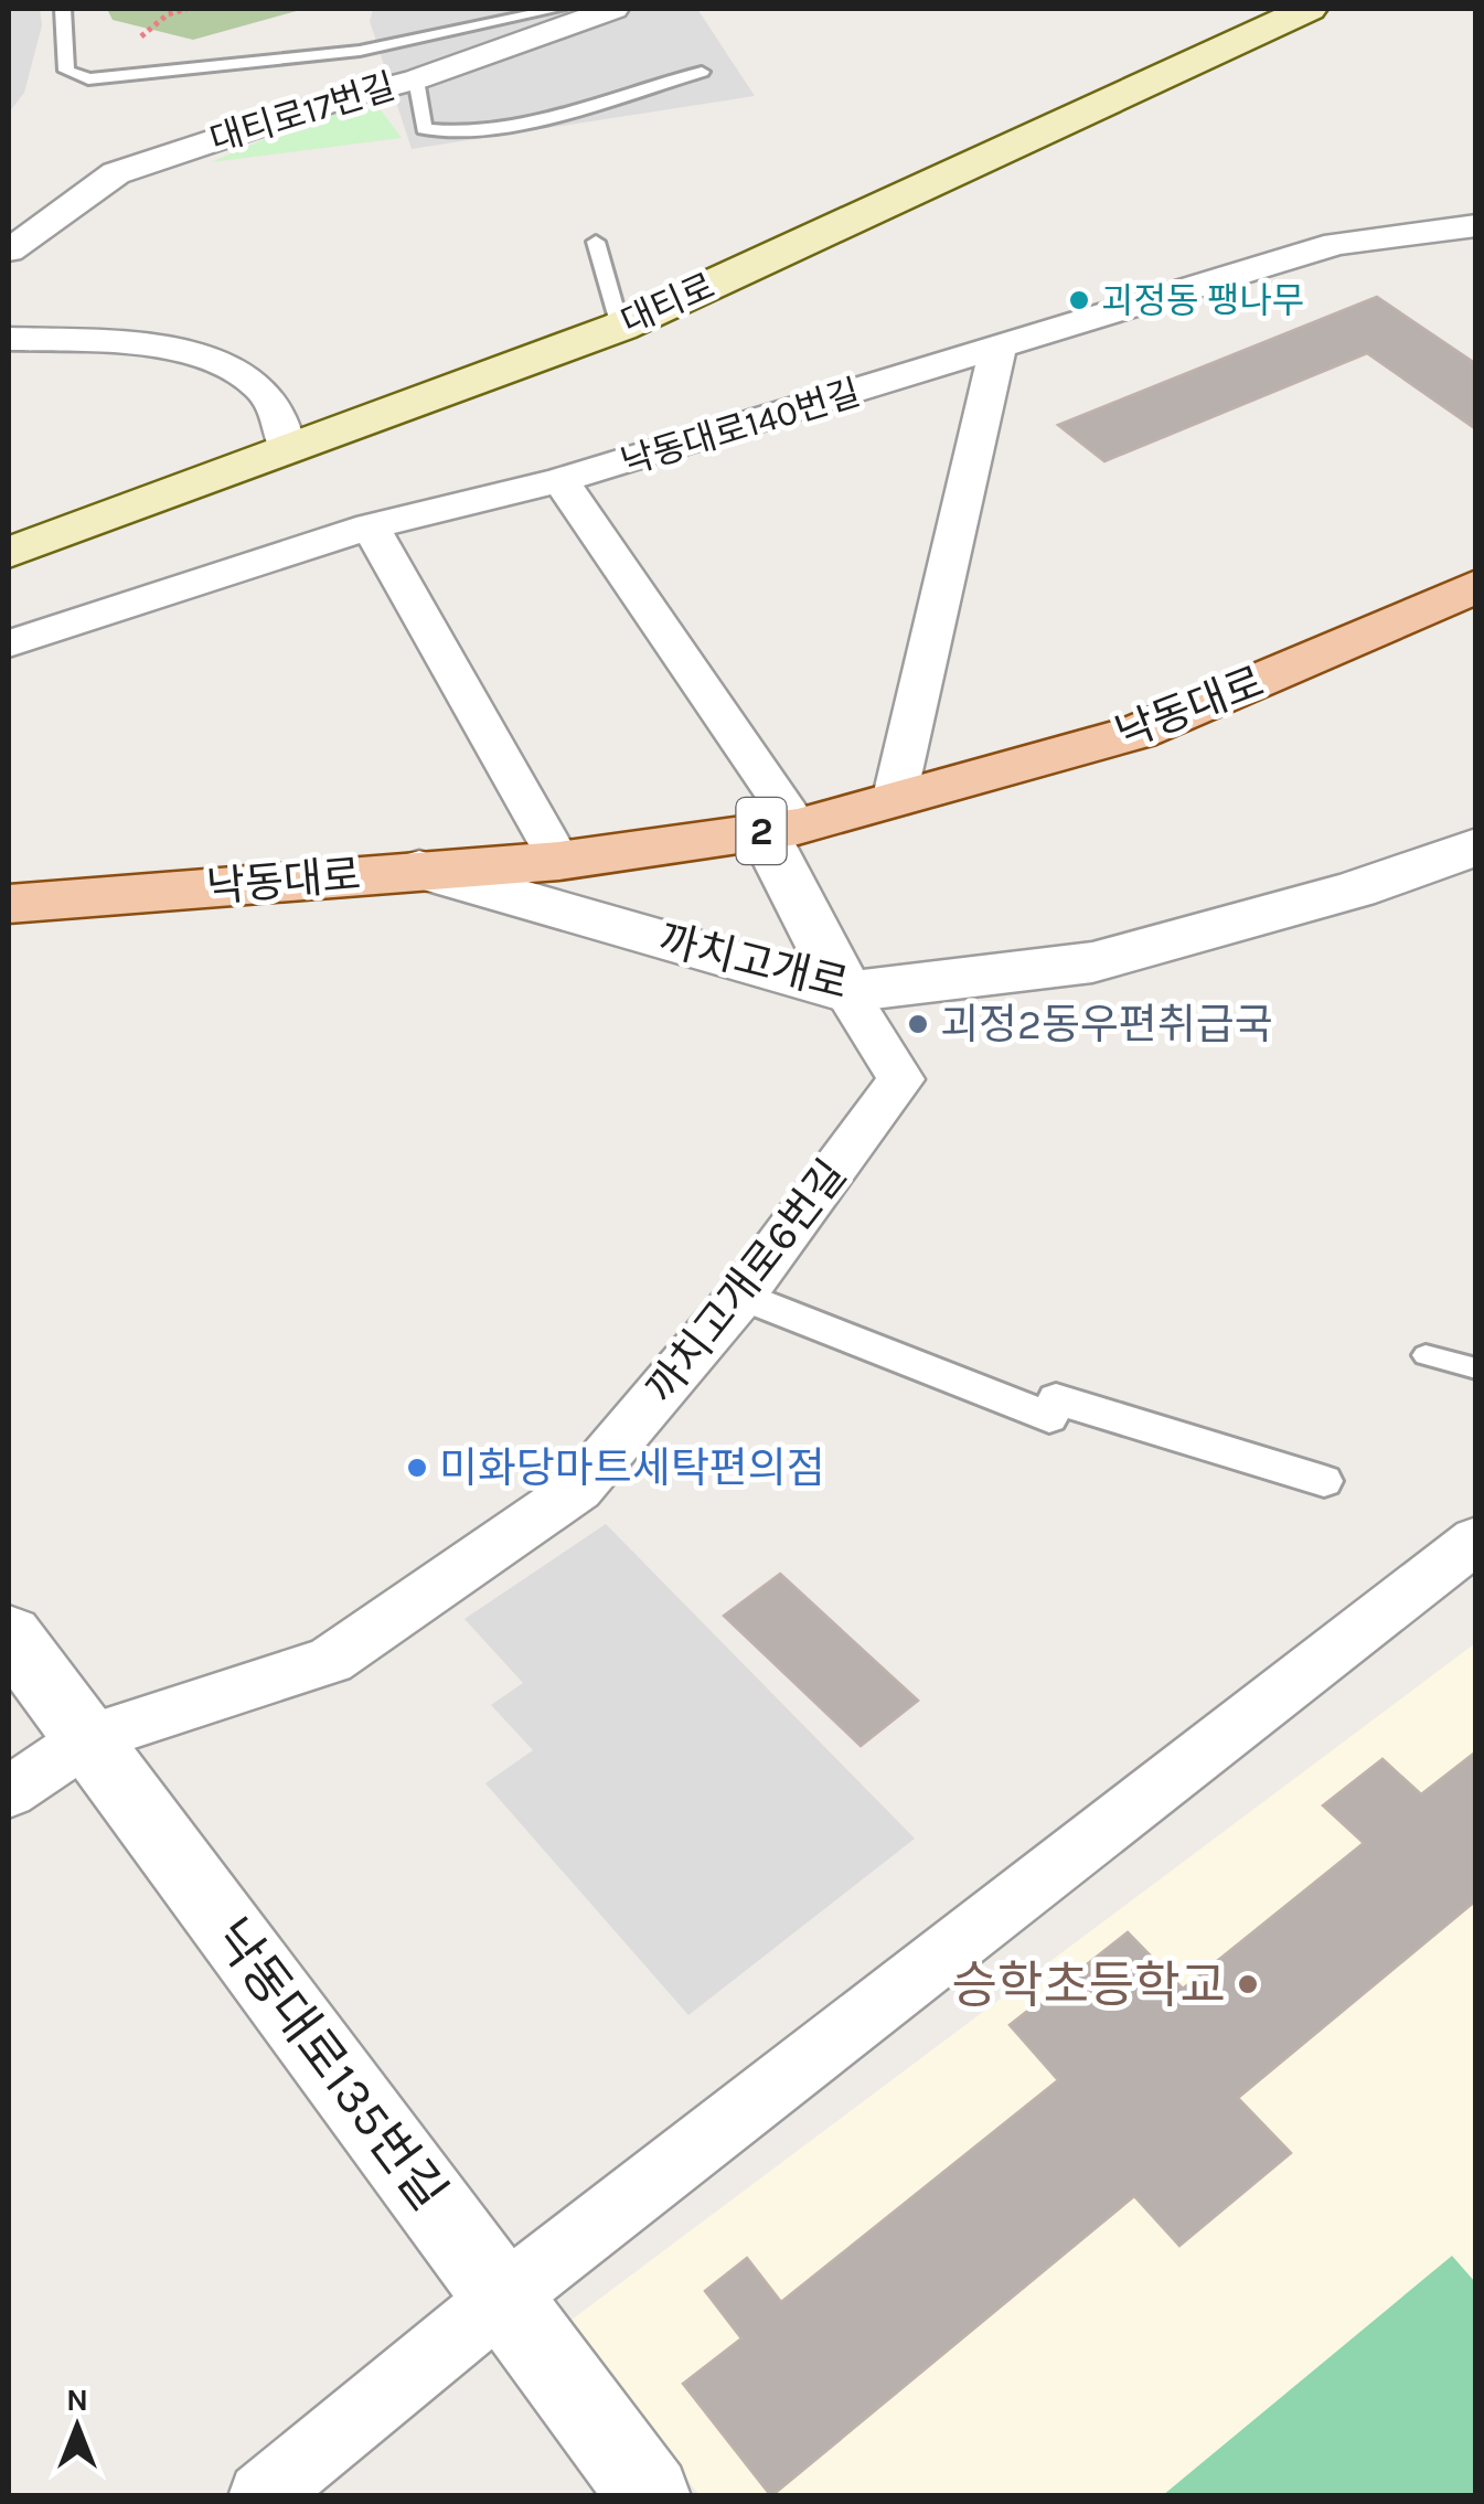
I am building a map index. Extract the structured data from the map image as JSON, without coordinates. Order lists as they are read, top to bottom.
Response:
{
  "streets": {
    "main road": ["대티로", "낙동대로", "2"],
    "street": [
      "대티로17번길",
      "낙동대로140번길",
      "까치고개로",
      "까치고개로6번길",
      "낙동대로135번길"
    ]
  },
  "crossings": [
    ["낙동대로", "까치고개로"],
    ["까치고개로", "까치고개로6번길"],
    ["까치고개로6번길", "낙동대로135번길"]
  ],
  "places": [
    "괴정동 팽나무",
    "괴정2동우편취급국",
    "미화당마트세탁편의점",
    "승학초등학교"
  ],
  "north": "top"
}
